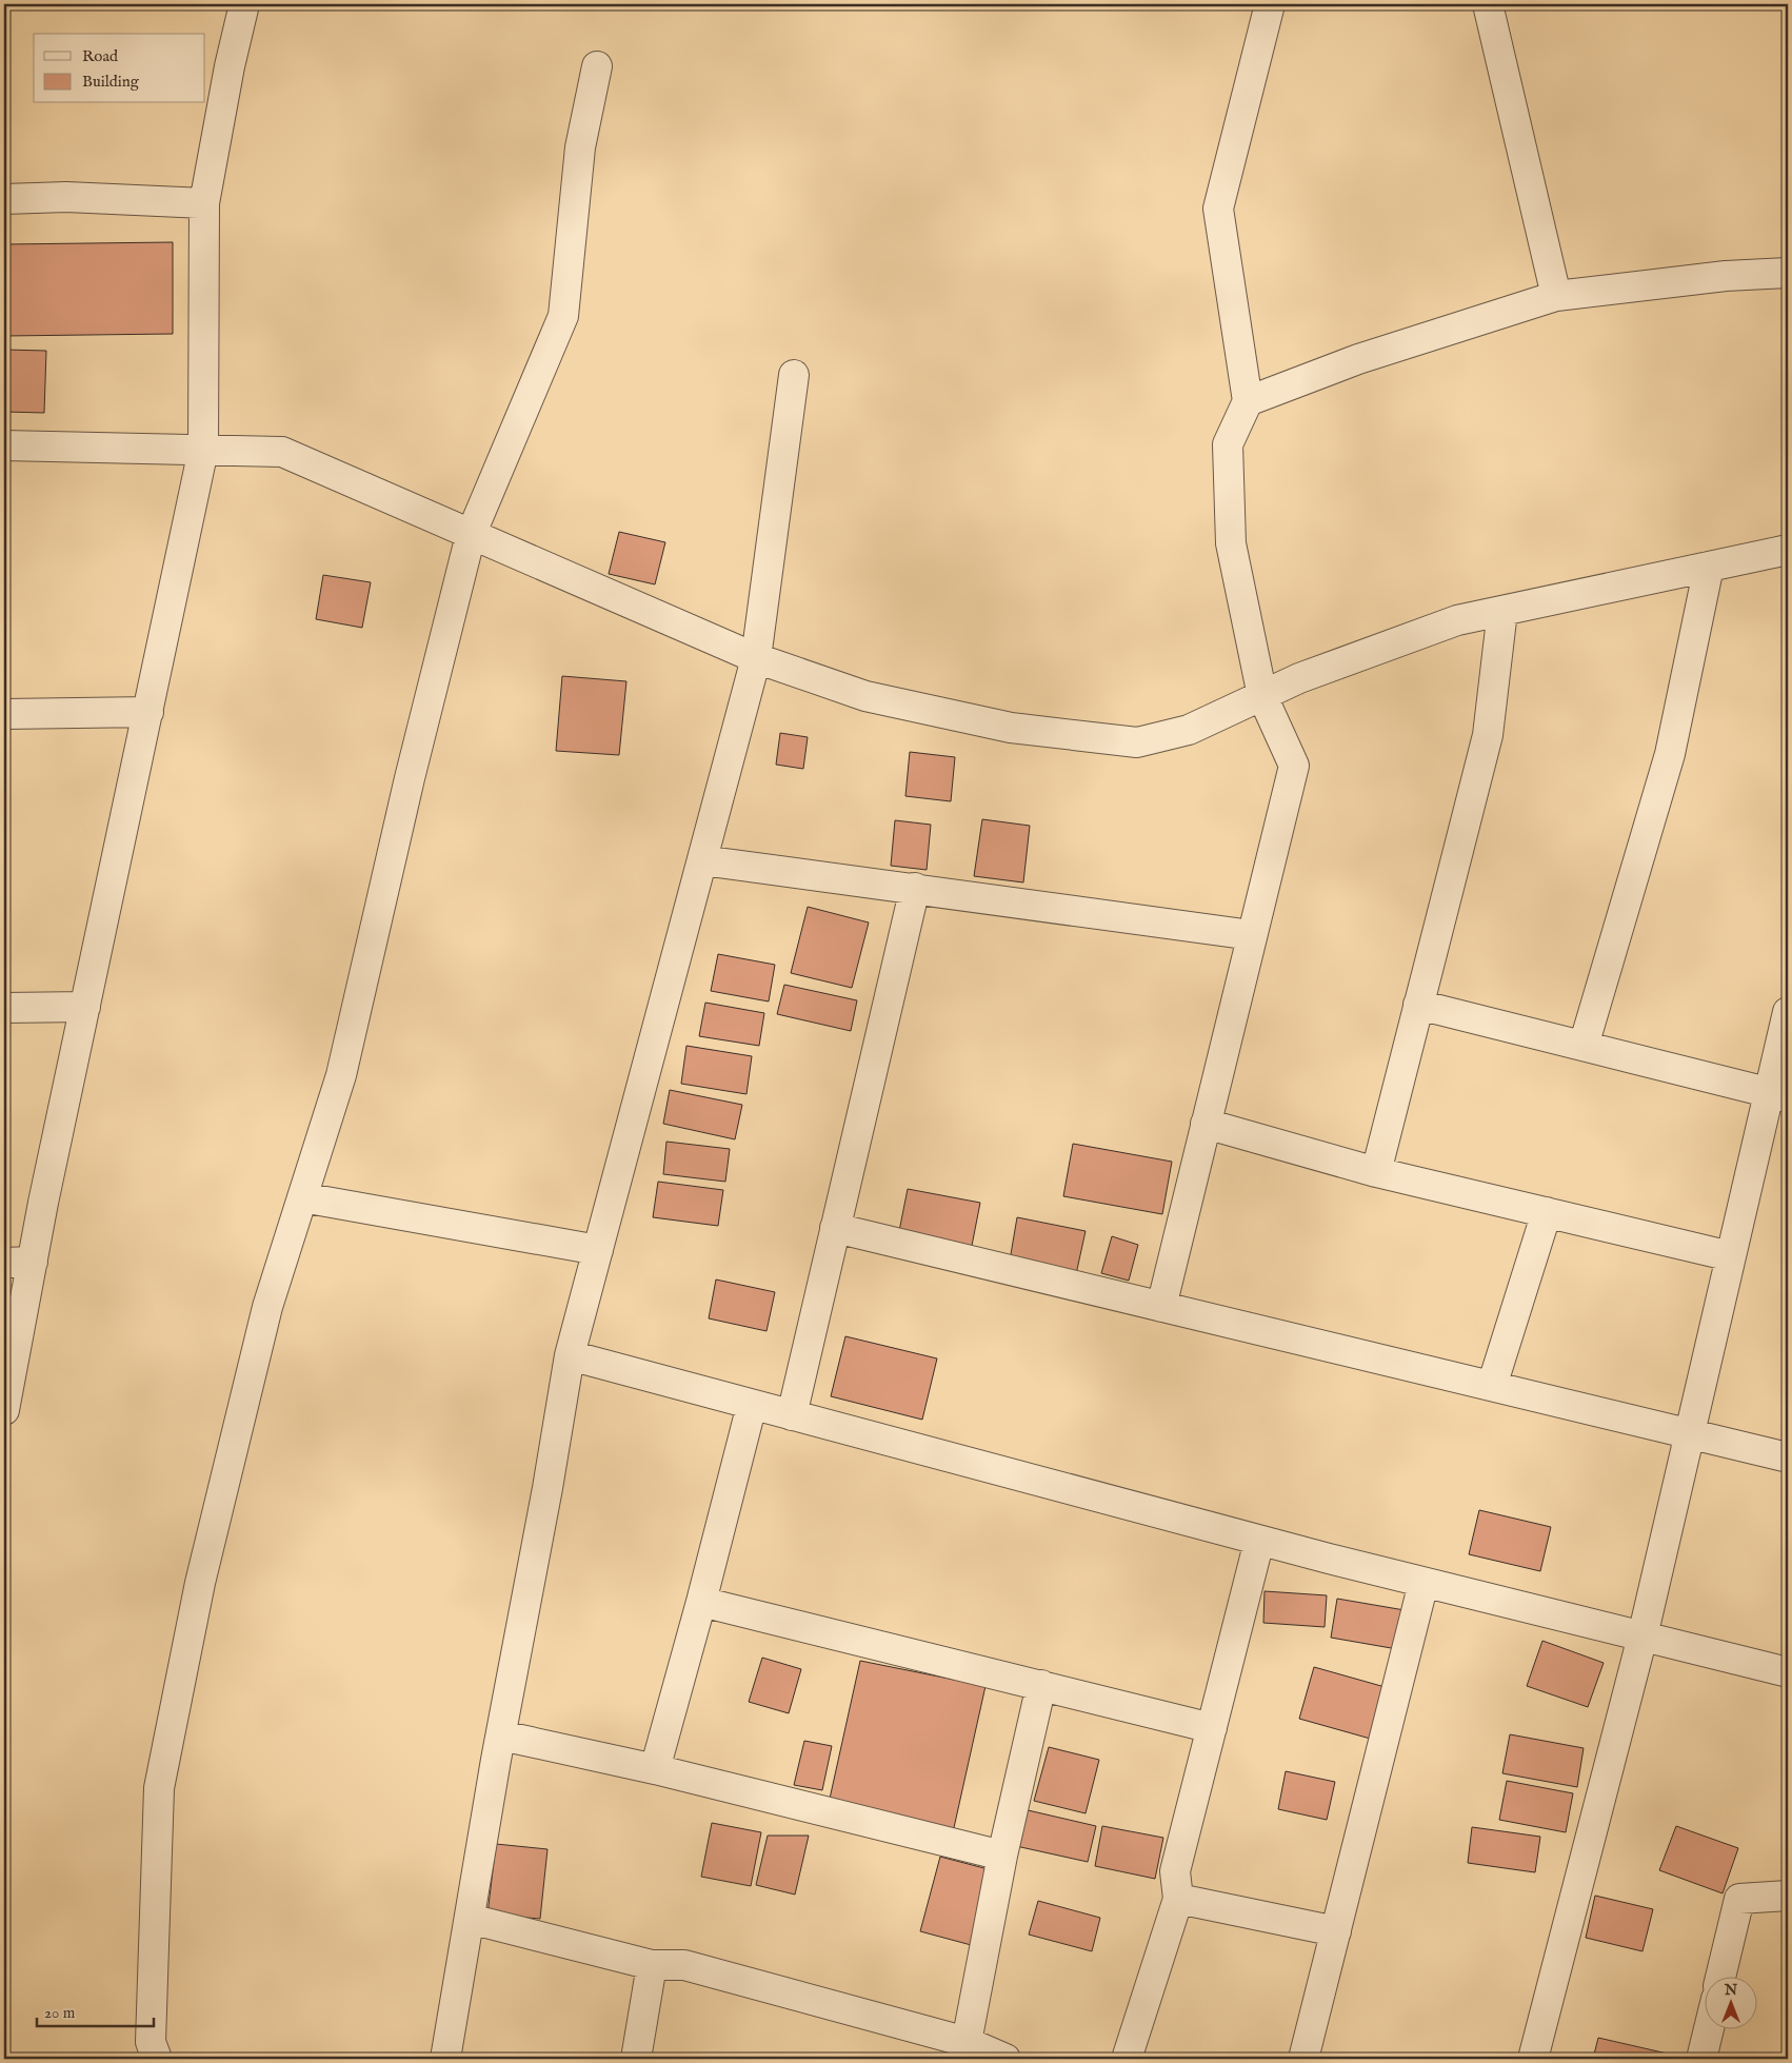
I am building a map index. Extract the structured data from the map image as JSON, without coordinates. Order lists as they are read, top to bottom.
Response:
{
  "legend": ["Road", "Building"],
  "scale_bar": "20 m",
  "north": "top"
}
